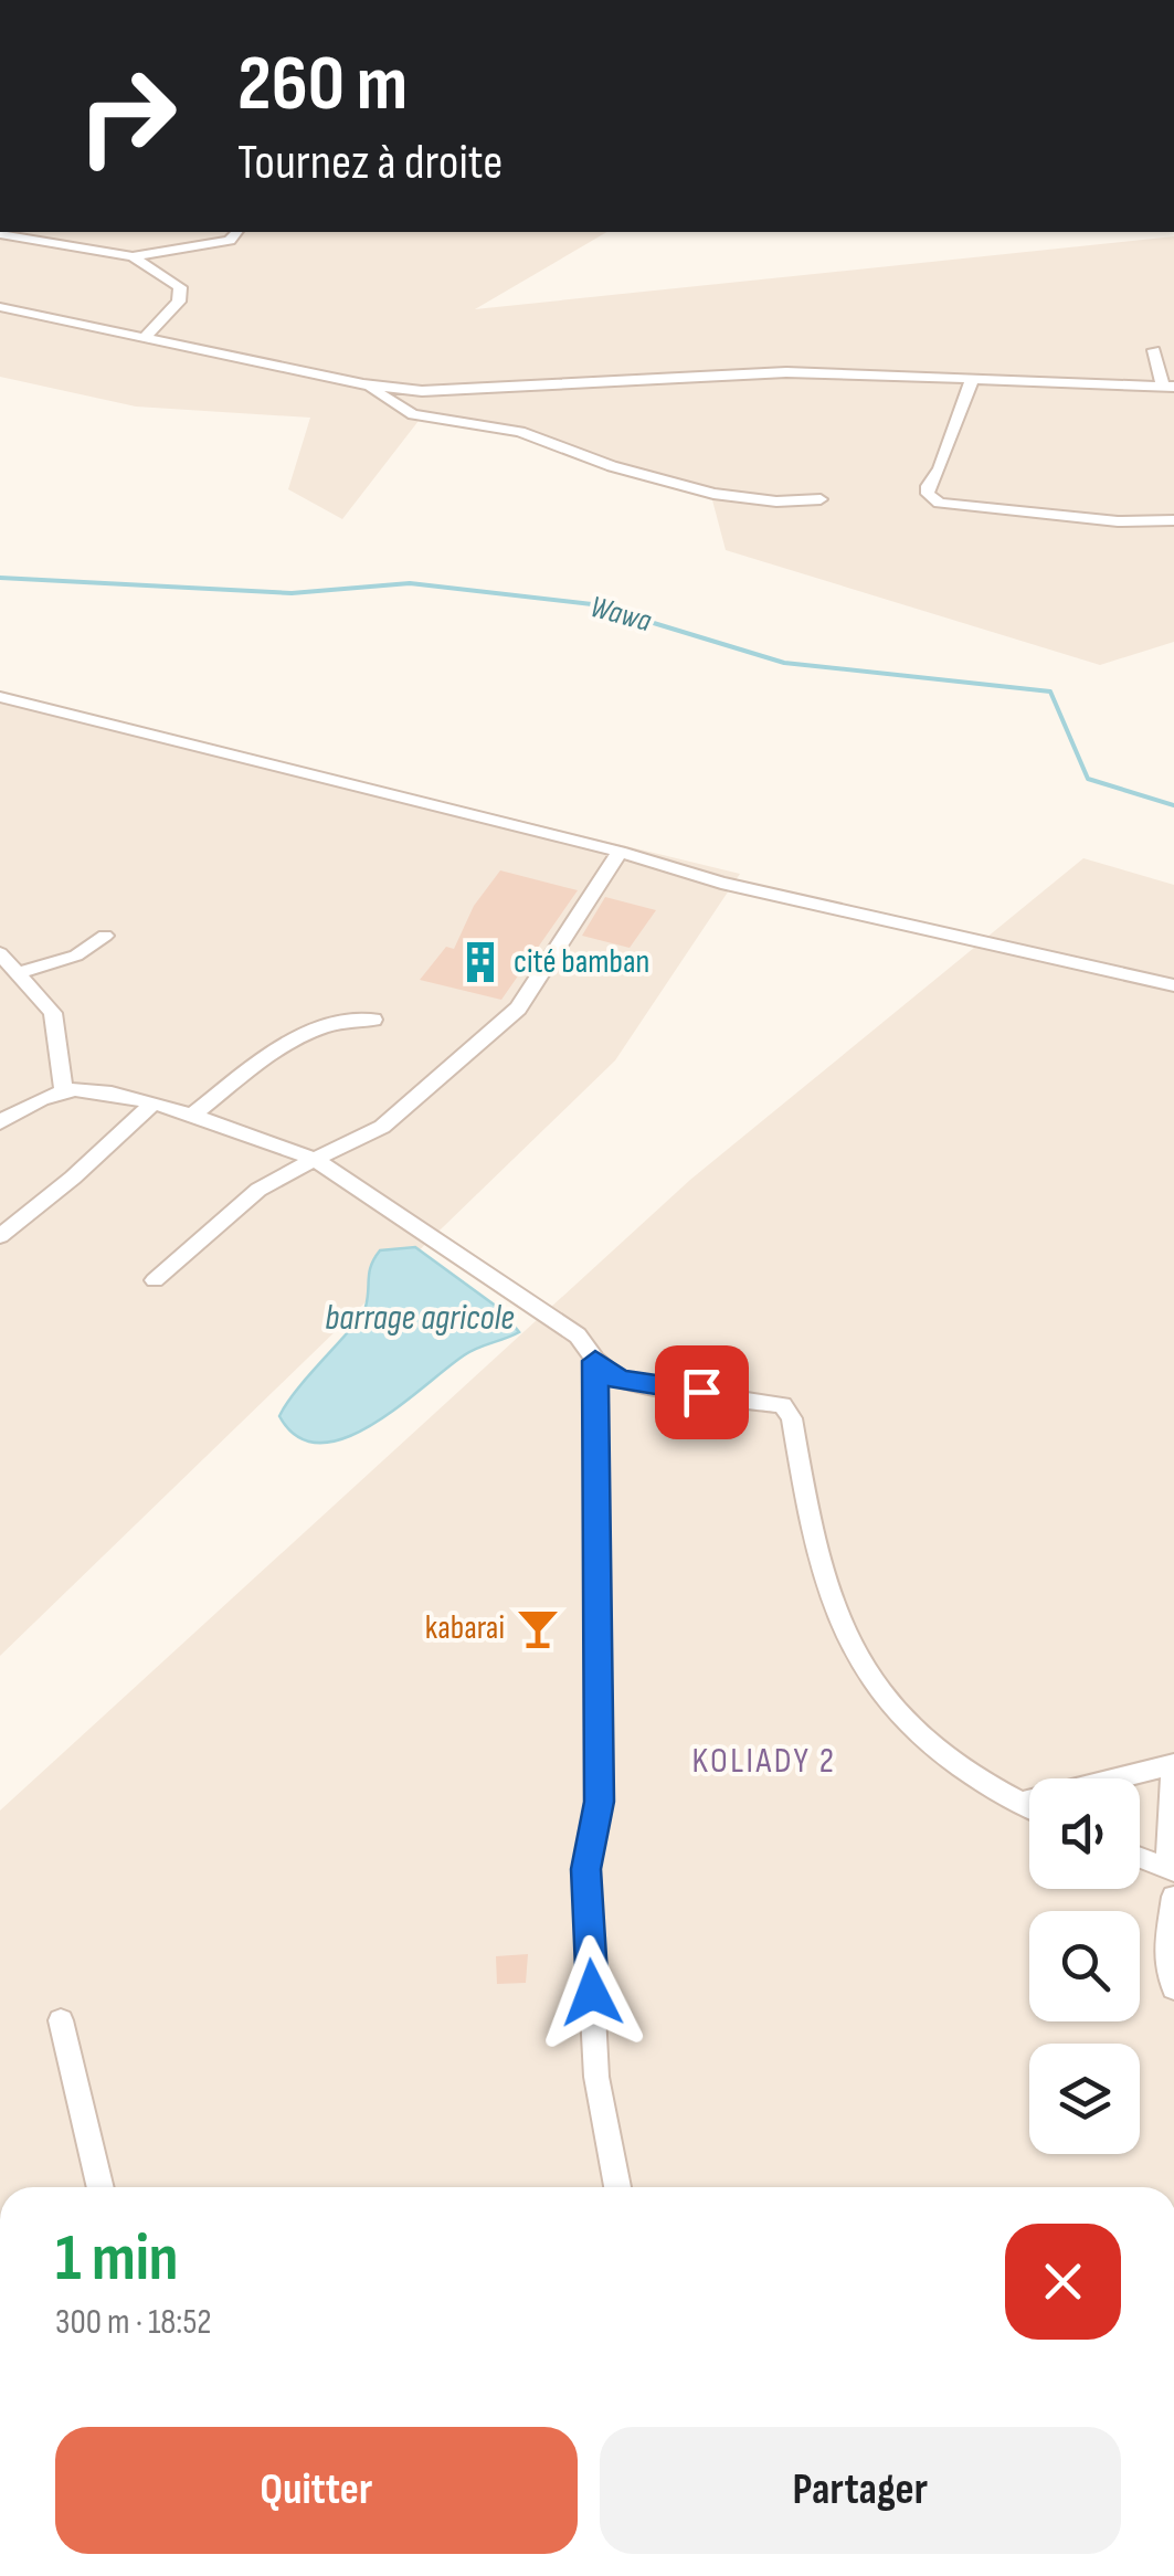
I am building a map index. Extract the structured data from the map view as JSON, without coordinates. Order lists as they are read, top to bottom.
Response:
{
  "districts": ["KOLIADY 2"],
  "water": ["Wawa", "barrage agricole"],
  "places": {
    "building": ["cité bamban"],
    "bar": ["kabarai"]
  },
  "page": {
    "turn": ["260 m", "Tournez à droite"],
    "heading": ["1 min", "300 m · 18:52"],
    "buttons": ["Quitter", "Partager"]
  }
}
